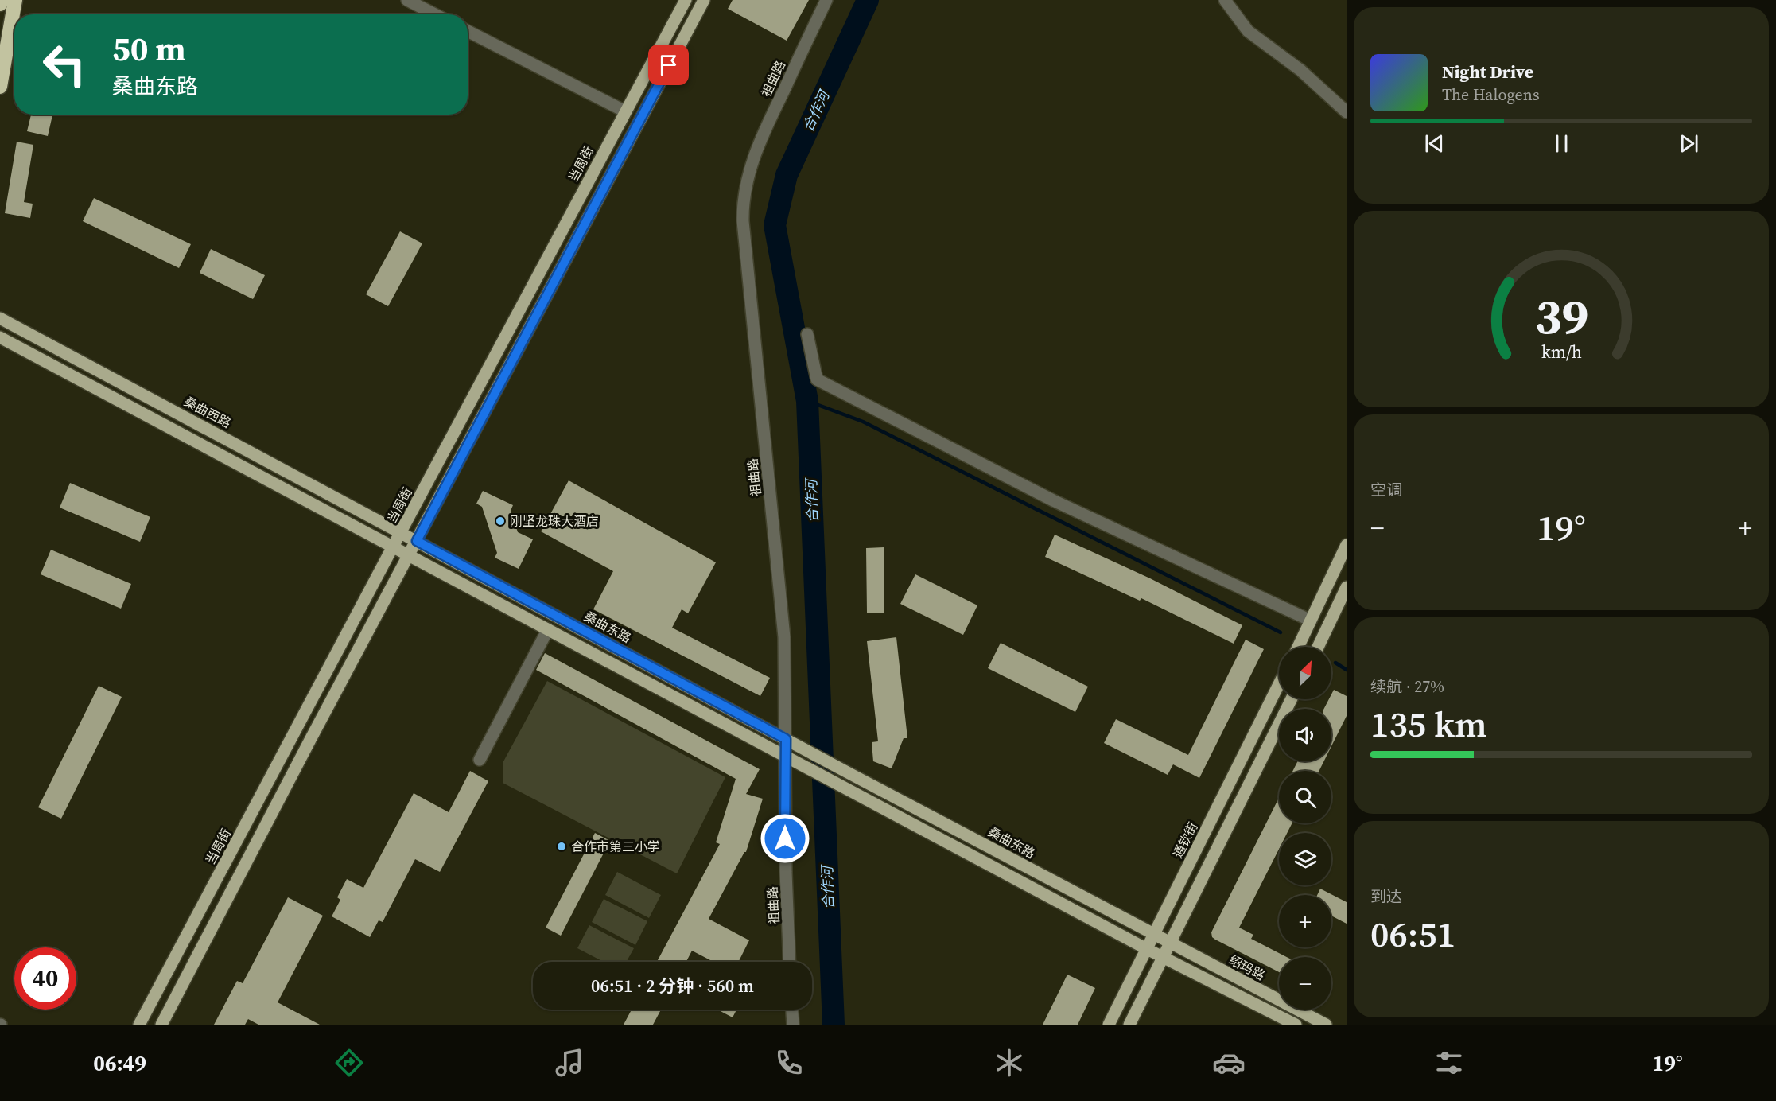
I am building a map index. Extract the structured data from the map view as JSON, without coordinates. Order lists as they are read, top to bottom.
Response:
{
  "streets": {
    "main road": [
      "当周街",
      "桑曲西路",
      "桑曲东路",
      "通钦街",
      "绍玛路"
    ],
    "street": ["祖曲路"]
  },
  "crossings": [
    ["祖曲路", "桑曲东路"],
    ["当周街", "桑曲西路"],
    ["当周街", "桑曲东路"],
    ["桑曲西路", "桑曲东路"],
    ["桑曲东路", "通钦街"],
    ["桑曲东路", "绍玛路"],
    ["通钦街", "绍玛路"]
  ],
  "water": ["合作河"],
  "places": ["刚坚龙珠大酒店", "合作市第三小学"],
  "north": "top right",
  "page": {
    "turn": ["50 m", "桑曲东路"],
    "song": ["Night Drive", "The Halogens"],
    "tile": [
      "空调",
      ["续航 · 27%", "135 km"],
      ["到达", "06:51"]
    ],
    "heat": ["−", "19°", "+"],
    "map_buttons": ["+", "−"],
    "limit": "40",
    "trip": "06:51 · 2 分钟 · 560 m",
    "tabs": ["06:49", "19°"],
    "gauge": ["39", "km/h"]
  }
}
